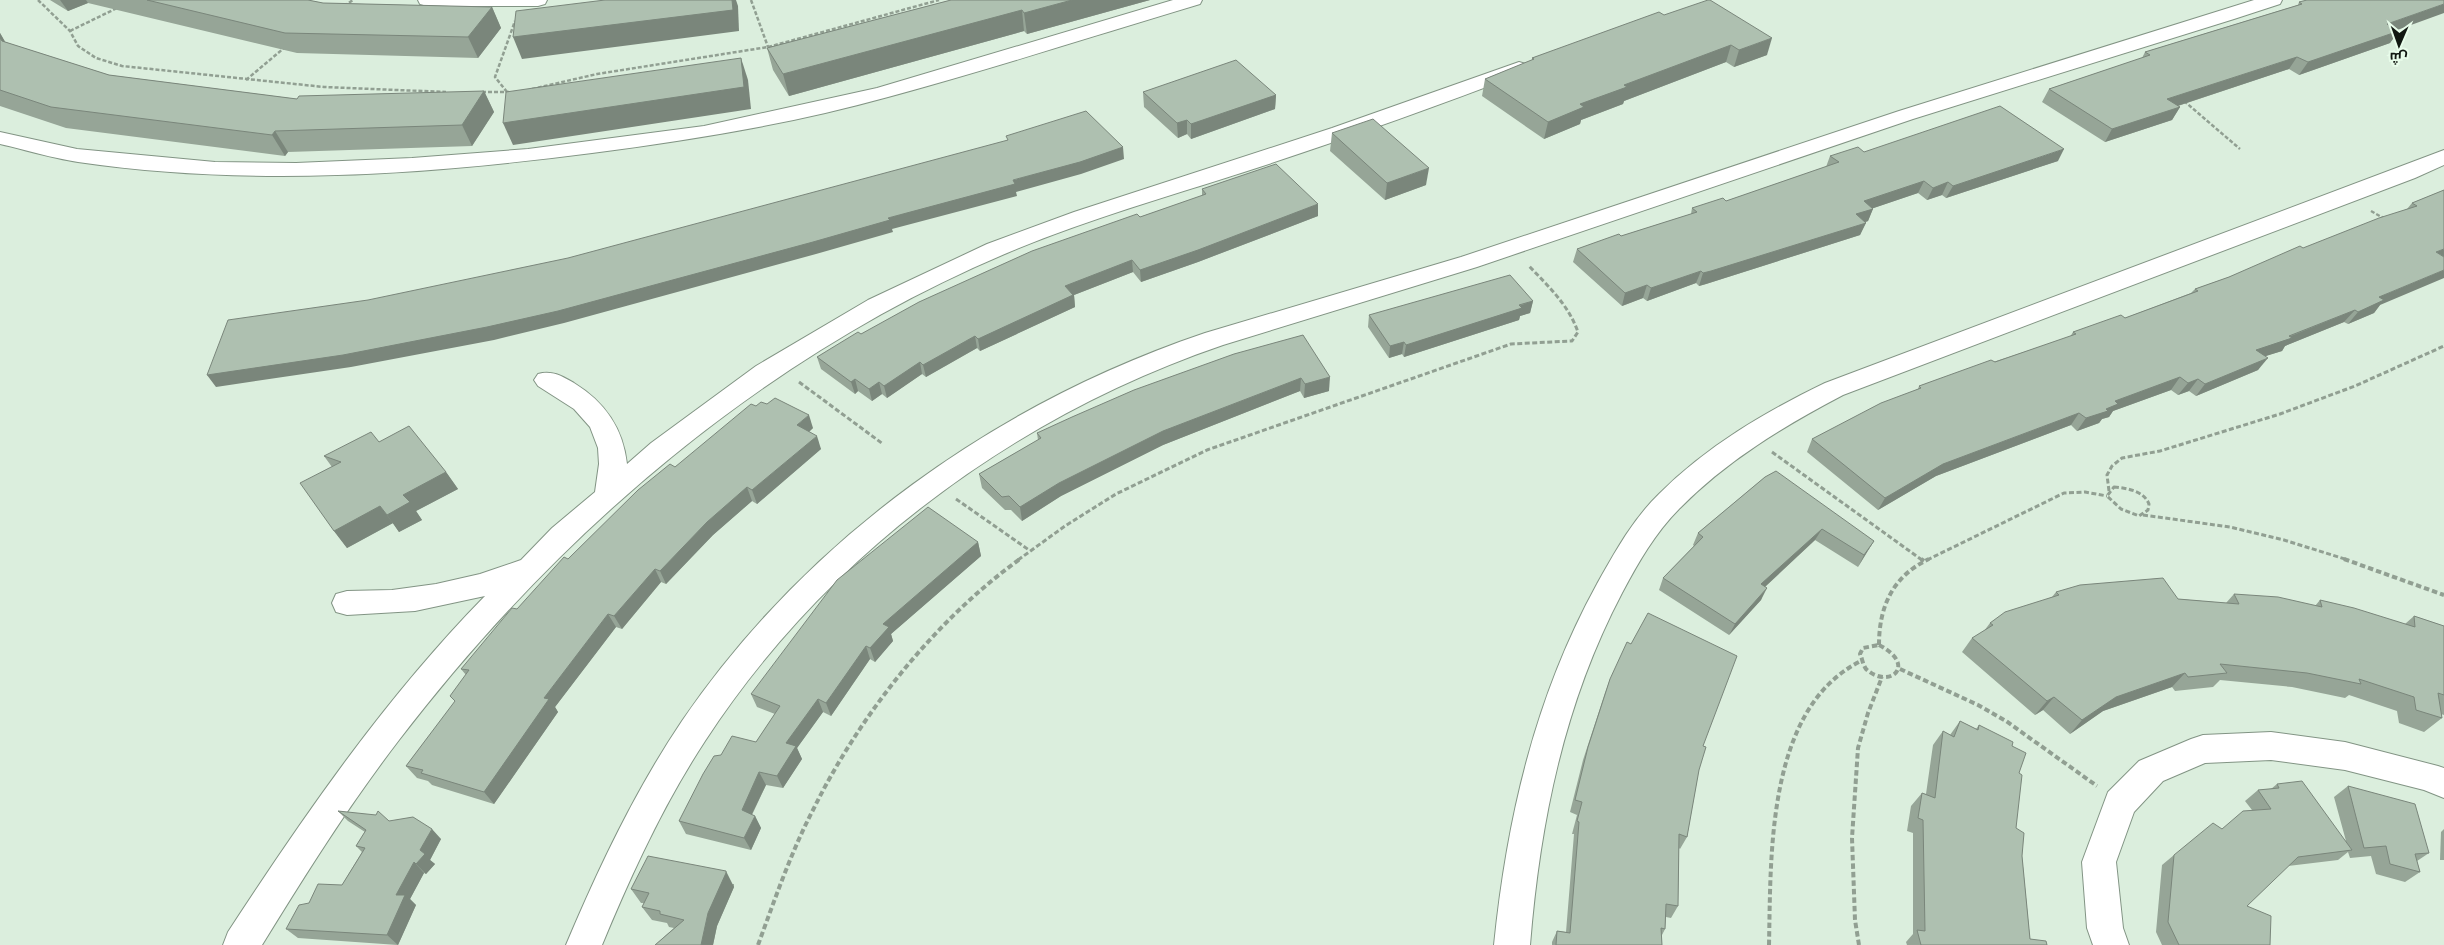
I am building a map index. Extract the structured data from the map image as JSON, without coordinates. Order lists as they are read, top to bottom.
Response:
{
  "north": "bottom"
}
